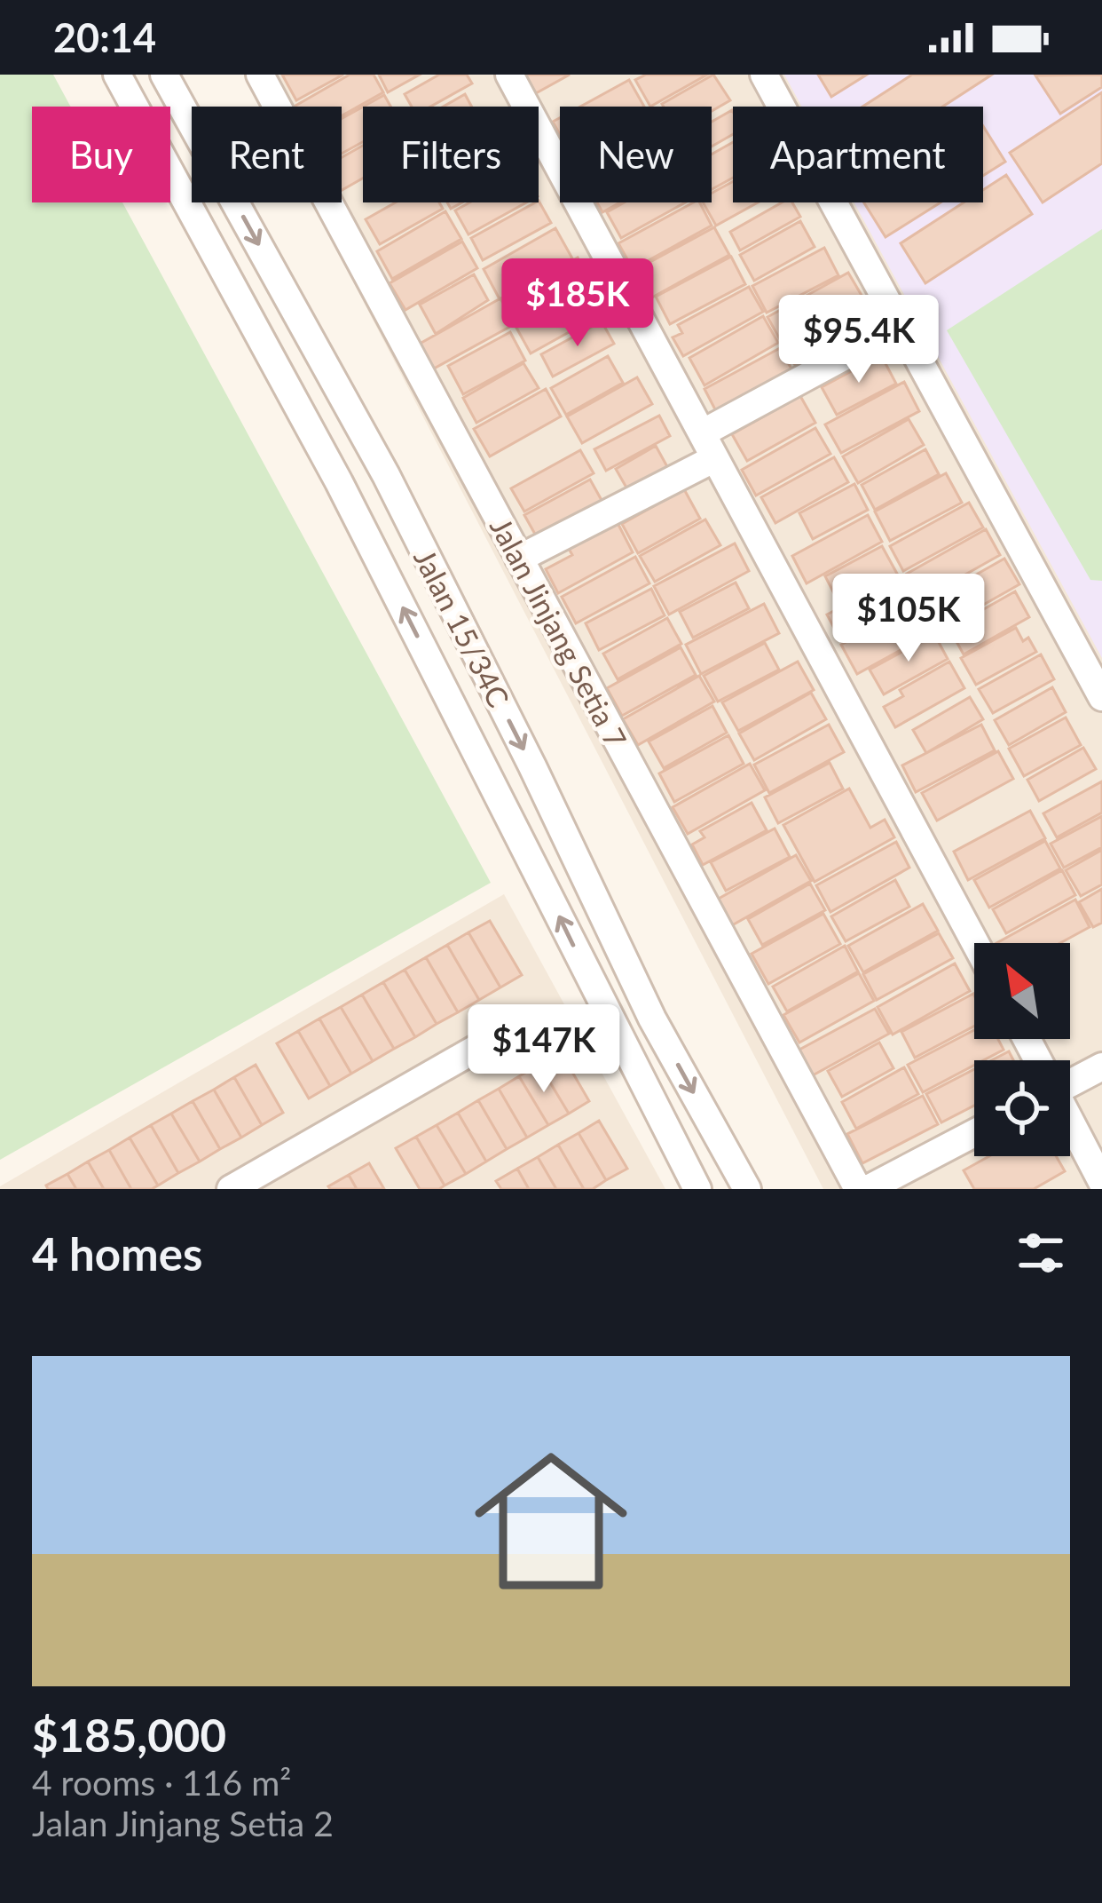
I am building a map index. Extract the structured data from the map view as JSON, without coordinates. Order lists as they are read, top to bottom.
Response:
{
  "streets": {
    "street": ["Jalan 15/34C", "Jalan Jinjang Setia 7"]
  },
  "north": "top left",
  "page": {
    "status": "20:14",
    "chip": [
      "Buy",
      "Rent",
      "Filters",
      "New",
      "Apartment"
    ],
    "price": [
      "$185K",
      "$95.4K",
      "$105K",
      "$147K"
    ],
    "heading": "4 homes",
    "list": [
      {
        "name": "$185,000",
        "note": "4 rooms · 116 m² · Jalan Jinjang Setia 2"
      }
    ]
  }
}
